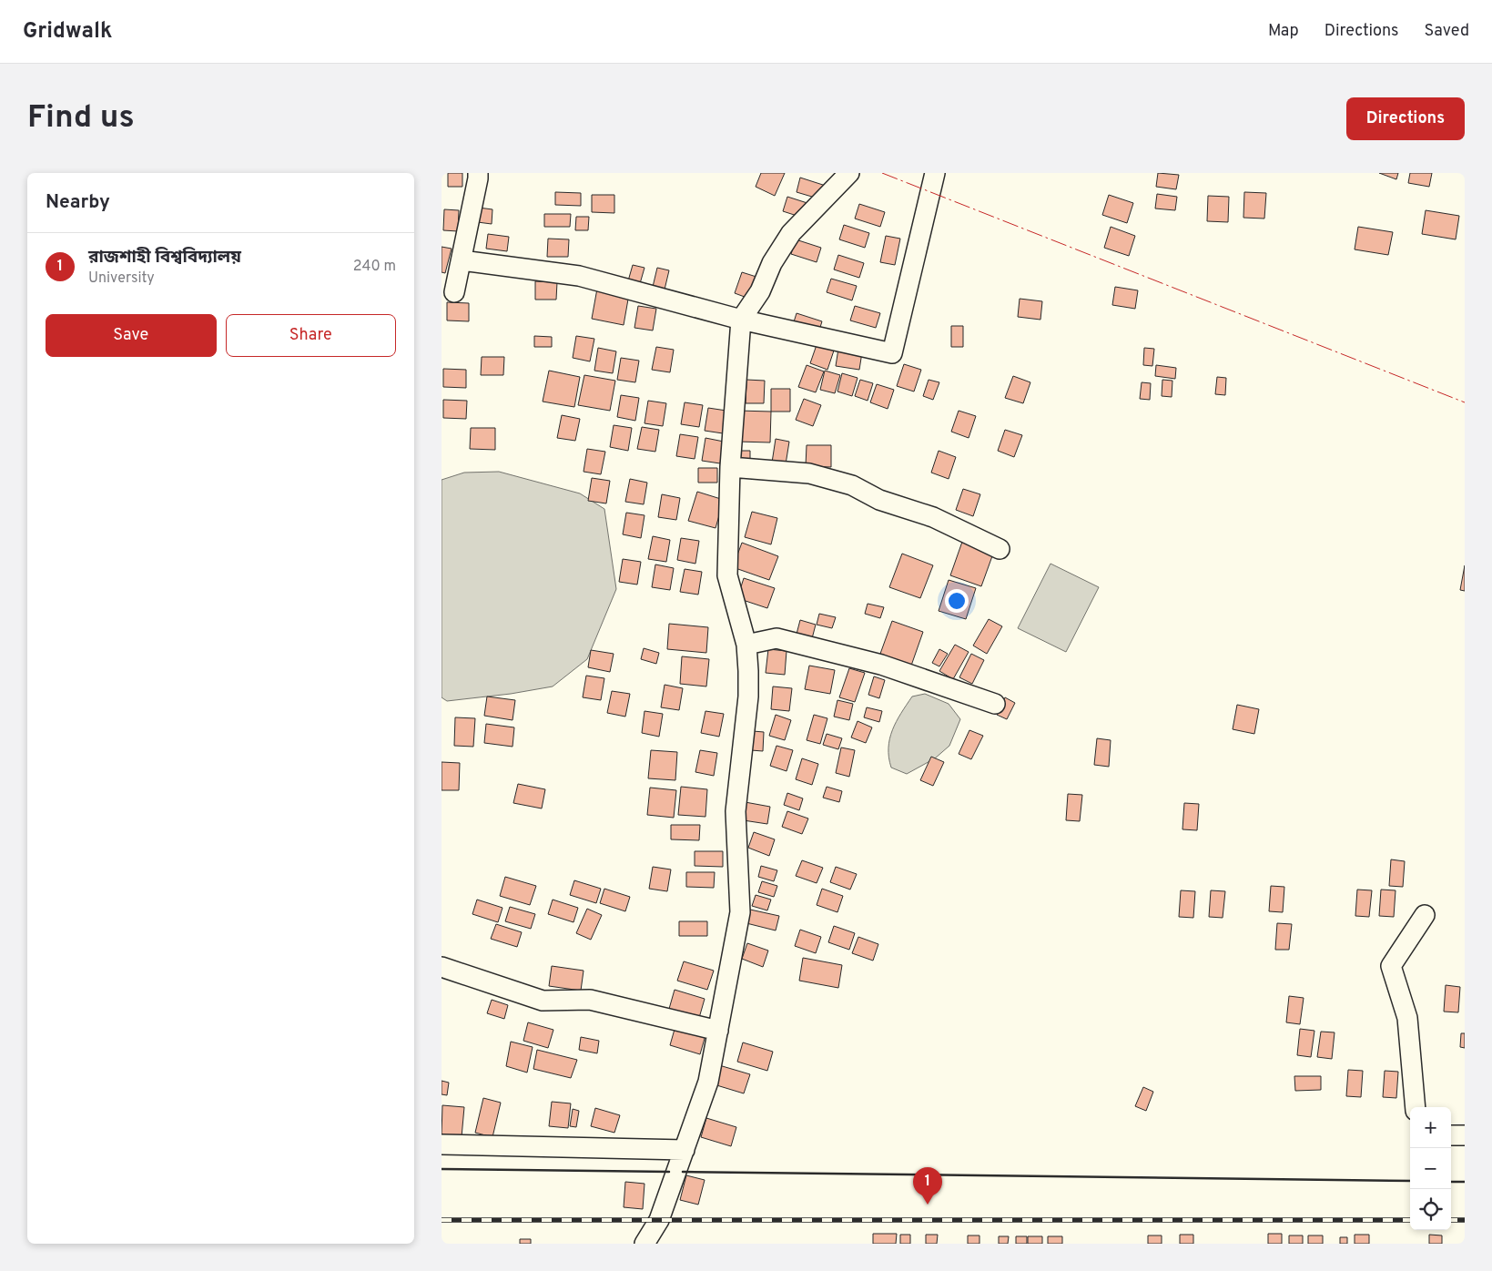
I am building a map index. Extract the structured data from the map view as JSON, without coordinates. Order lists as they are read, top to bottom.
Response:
{
  "page": {
    "header": "Gridwalk",
    "nav": ["Map", "Directions", "Saved"],
    "buttons": [
      "Directions",
      ["Save", "Share"]
    ],
    "title": "Find us",
    "heading": "Nearby",
    "list": [
      {
        "mark": "1",
        "name": "রাজশাহী বিশ্ববিদ্যালয়",
        "note": "University",
        "value": "240 m"
      }
    ],
    "map_buttons": ["+", "−"],
    "pins": "1"
  }
}
